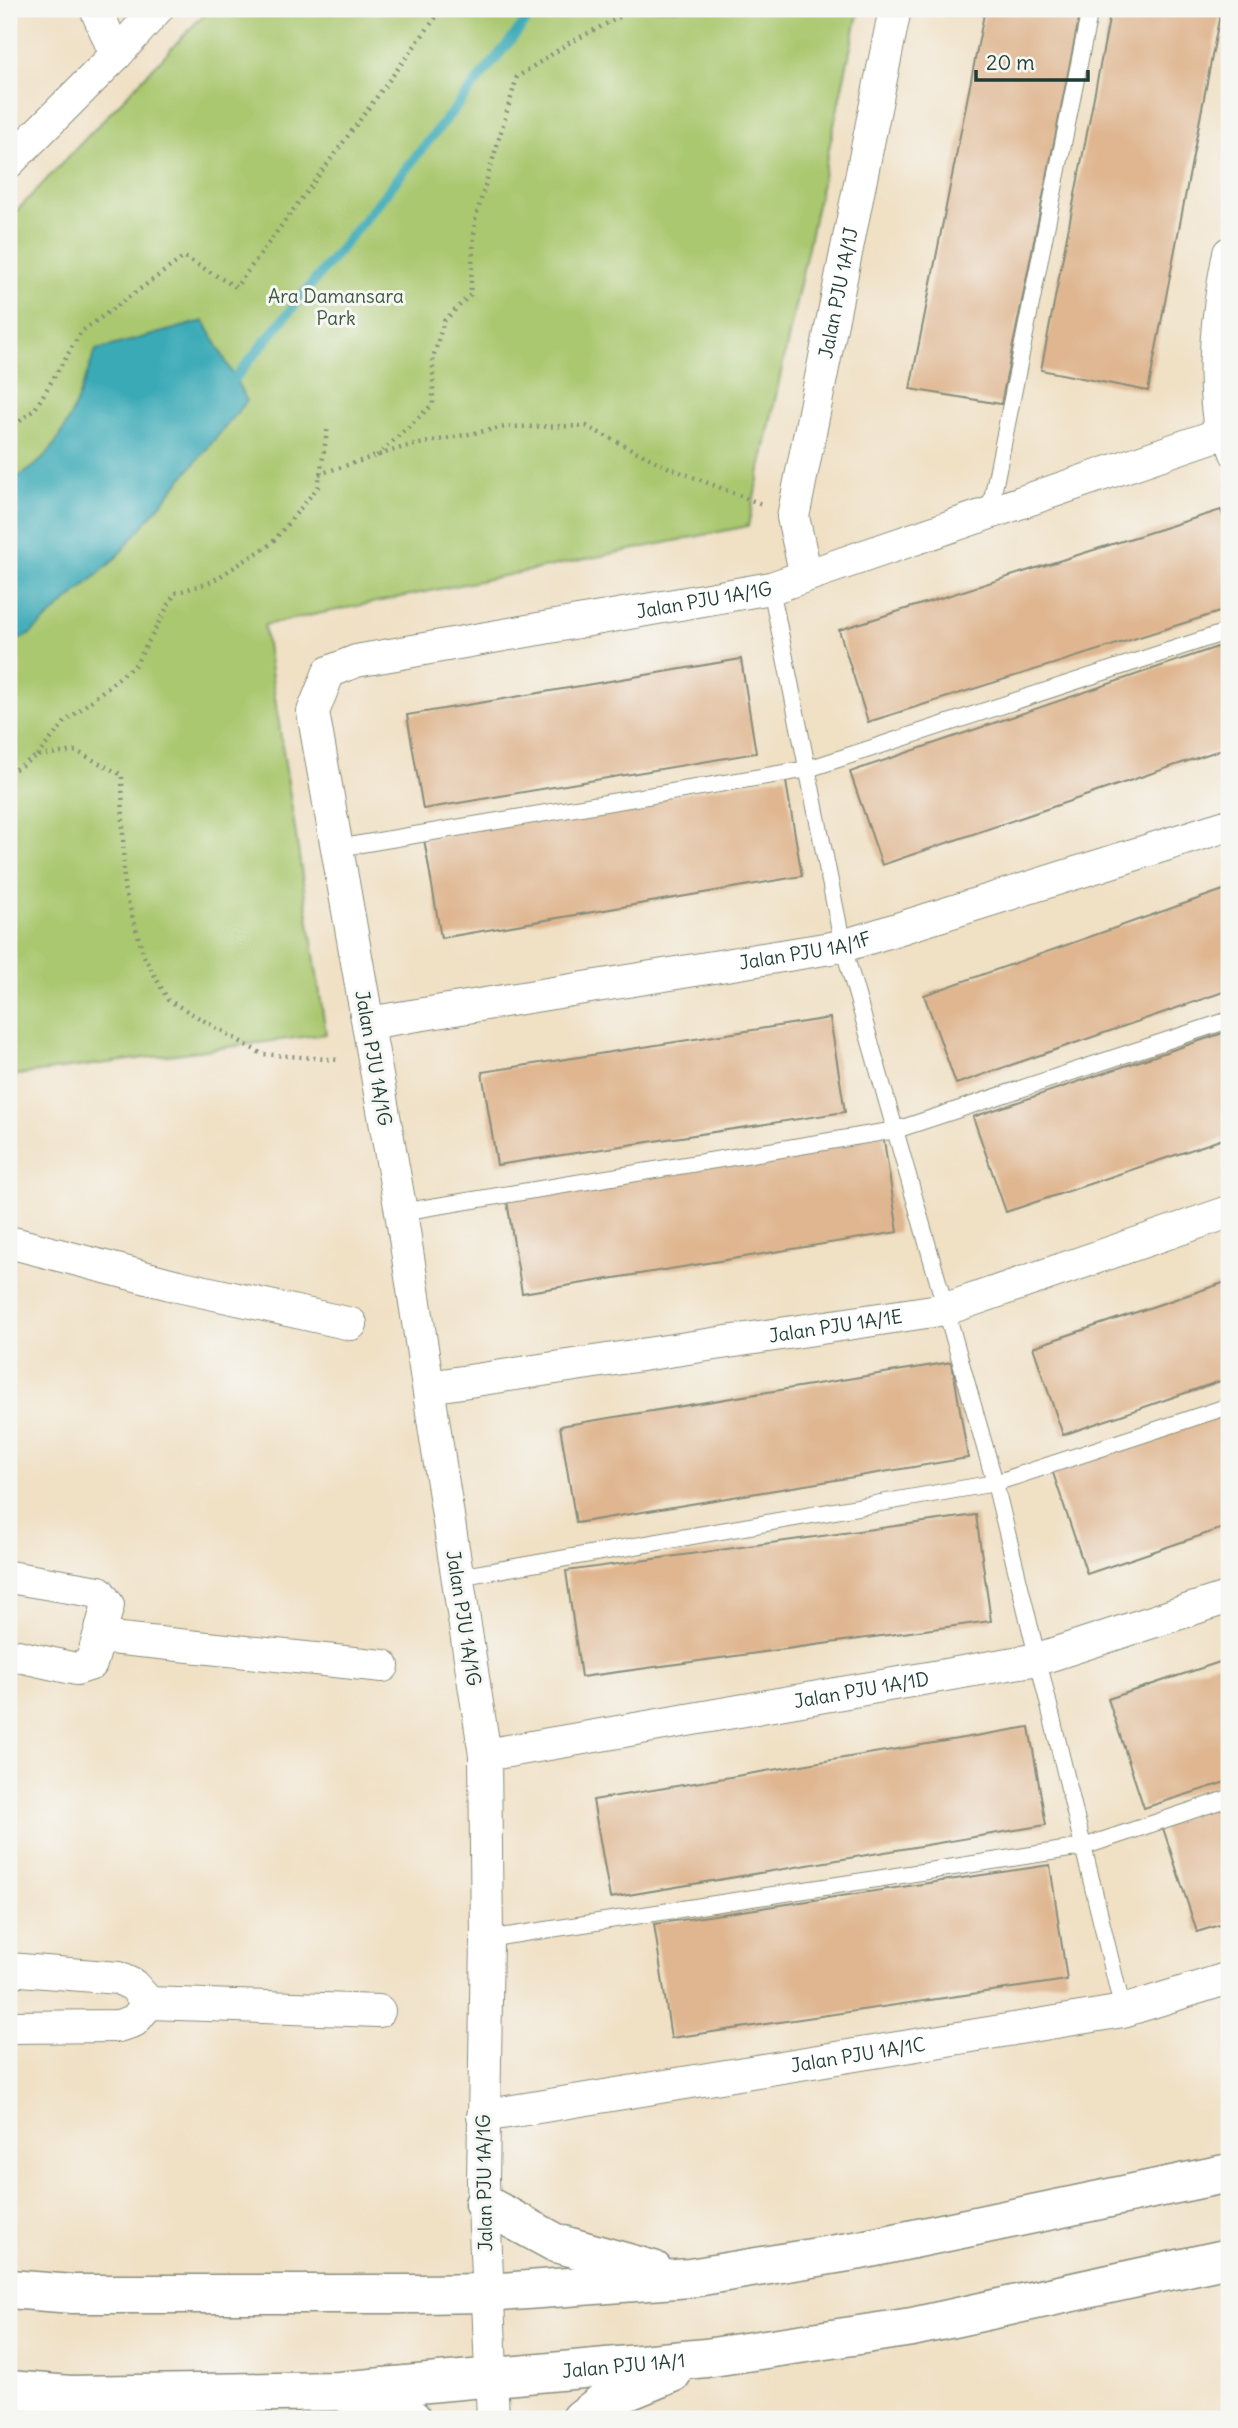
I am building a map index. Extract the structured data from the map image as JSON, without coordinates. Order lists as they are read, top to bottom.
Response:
{
  "streets": {
    "main road": ["Jalan PJU 1A/1"],
    "street": [
      "Jalan PJU 1A/1J",
      "Jalan PJU 1A/1G",
      "Jalan PJU 1A/1F",
      "Jalan PJU 1A/1E",
      "Jalan PJU 1A/1D",
      "Jalan PJU 1A/1C"
    ]
  },
  "crossings": [
    ["Jalan PJU 1A/1J", "Jalan PJU 1A/1G"],
    ["Jalan PJU 1A/1G", "Jalan PJU 1A/1F"],
    ["Jalan PJU 1A/1G", "Jalan PJU 1A/1E"],
    ["Jalan PJU 1A/1G", "Jalan PJU 1A/1D"],
    ["Jalan PJU 1A/1G", "Jalan PJU 1A/1C"],
    ["Jalan PJU 1A/1G", "Jalan PJU 1A/1"]
  ],
  "parks": ["Ara Damansara Park"],
  "scale_bar": "20 m"
}
